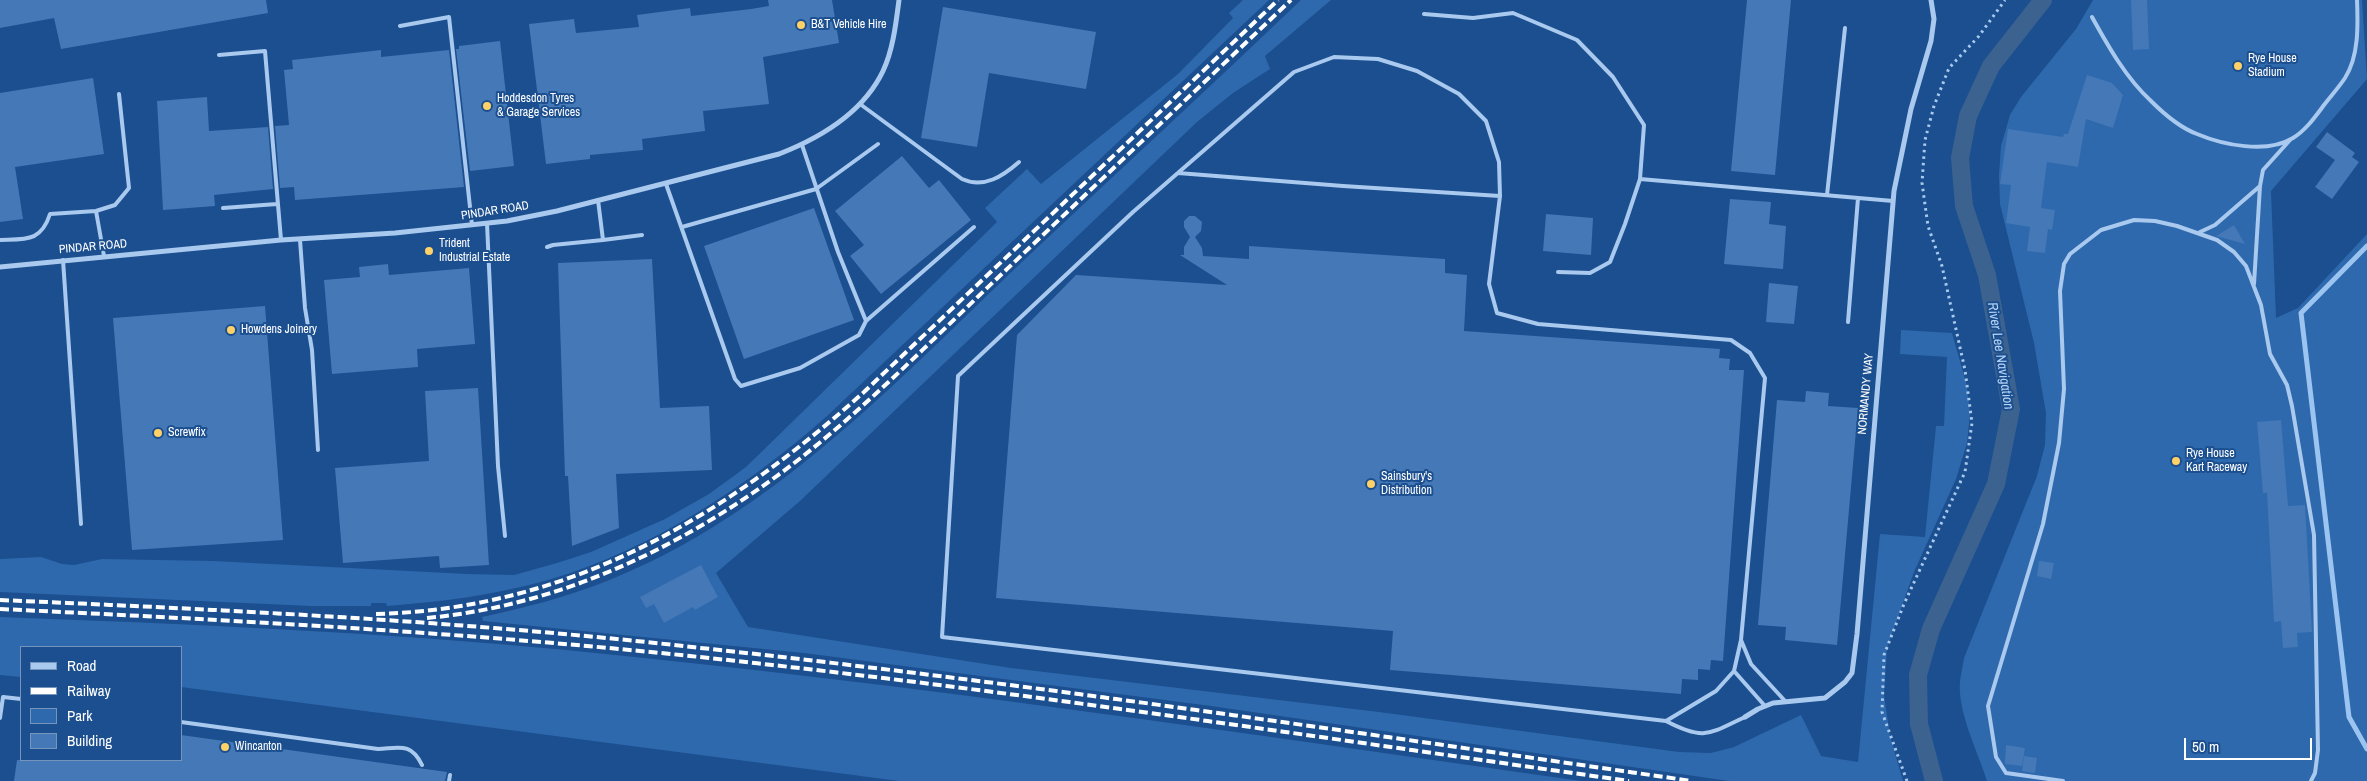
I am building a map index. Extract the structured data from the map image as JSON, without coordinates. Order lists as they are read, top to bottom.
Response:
{
  "streets": {
    "street": ["PINDAR ROAD", "NORMANDY WAY"]
  },
  "water": ["River Lee Navigation"],
  "places": [
    "B&T Vehicle Hire",
    "Rye House Stadium",
    "Hoddesdon Tyres & Garage Services",
    "Trident Industrial Estate",
    "Howdens Joinery",
    "Screwfix",
    "Rye House Kart Raceway",
    "Sainsbury's Distribution",
    "Wincanton"
  ],
  "legend": [
    "Road",
    "Railway",
    "Park",
    "Building"
  ],
  "scale_bar": "50 m"
}
